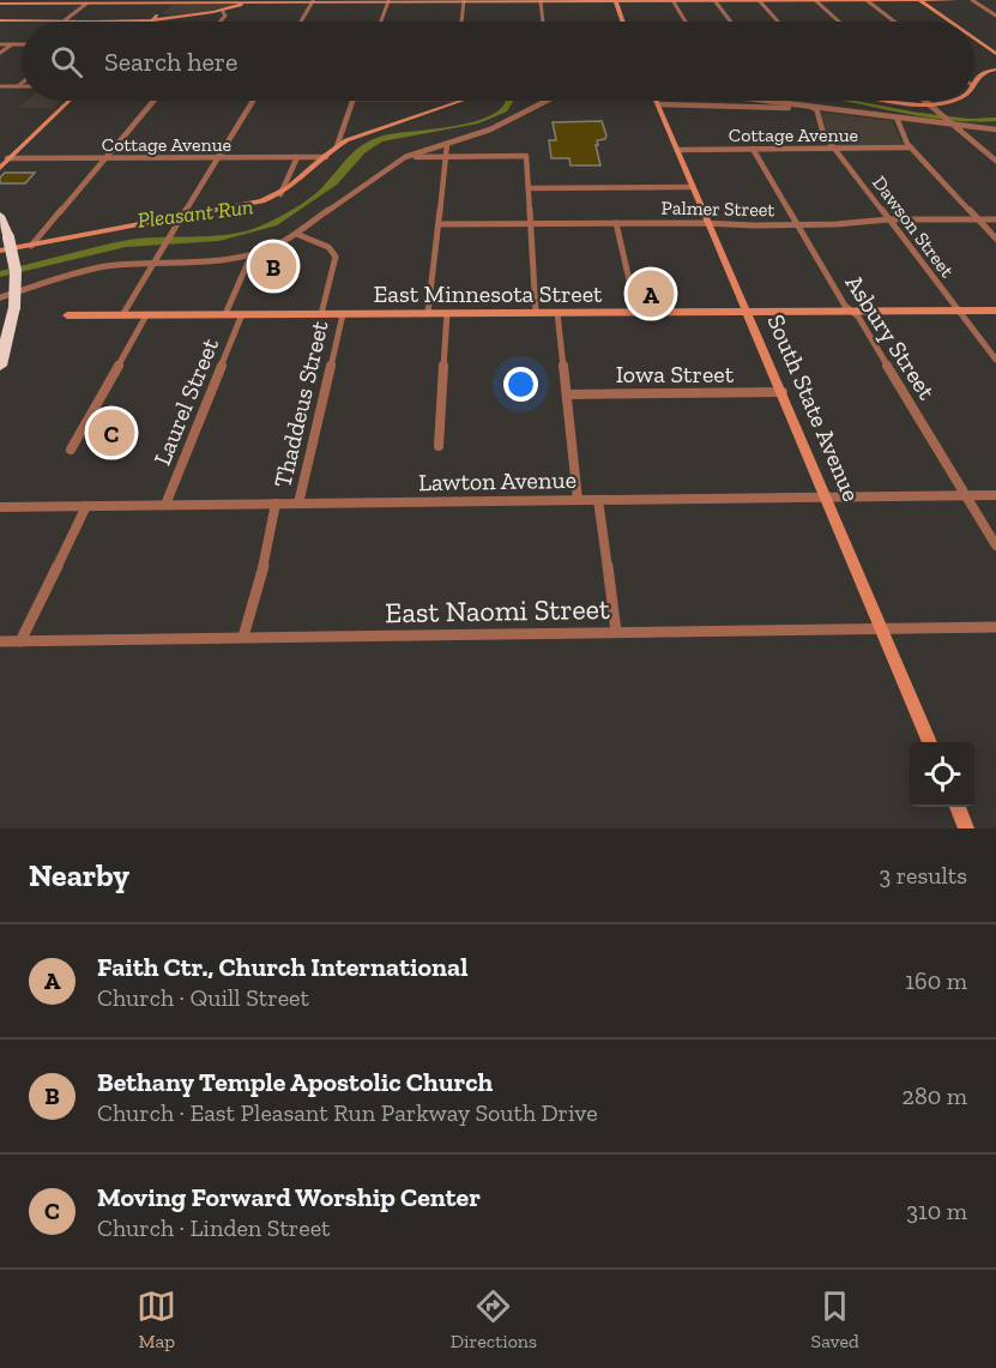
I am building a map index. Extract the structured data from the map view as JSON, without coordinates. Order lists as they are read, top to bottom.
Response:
{
  "streets": {
    "street": [
      "Cottage Avenue",
      "Palmer Street",
      "Dawson Street",
      "East Minnesota Street",
      "Asbury Street",
      "Iowa Street",
      "Laurel Street",
      "Thaddeus Street",
      "South State Avenue",
      "Lawton Avenue",
      "East Naomi Street"
    ]
  },
  "crossings": [
    ["Cottage Avenue", "Dawson Street"],
    ["Cottage Avenue", "Asbury Street"],
    ["Cottage Avenue", "South State Avenue"],
    ["Palmer Street", "Dawson Street"],
    ["Palmer Street", "Asbury Street"],
    ["Palmer Street", "South State Avenue"],
    ["Dawson Street", "East Minnesota Street"],
    ["East Minnesota Street", "Asbury Street"],
    ["East Minnesota Street", "Laurel Street"],
    ["East Minnesota Street", "Thaddeus Street"],
    ["East Minnesota Street", "South State Avenue"],
    ["Asbury Street", "Lawton Avenue"],
    ["Iowa Street", "South State Avenue"],
    ["Laurel Street", "Lawton Avenue"],
    ["Thaddeus Street", "Lawton Avenue"],
    ["Thaddeus Street", "East Naomi Street"],
    ["South State Avenue", "Lawton Avenue"],
    ["South State Avenue", "East Naomi Street"]
  ],
  "water": ["Pleasant Run"],
  "page": {
    "search": "Search here",
    "pins": ["B", "A", "C"],
    "heading": ["Nearby", "3 results"],
    "list": [
      {
        "mark": "A",
        "name": "Faith Ctr., Church International",
        "note": "Church · Quill Street",
        "value": "160 m"
      },
      {
        "mark": "B",
        "name": "Bethany Temple Apostolic Church",
        "note": "Church · East Pleasant Run Parkway South Drive",
        "value": "280 m"
      },
      {
        "mark": "C",
        "name": "Moving Forward Worship Center",
        "note": "Church · Linden Street",
        "value": "310 m"
      }
    ],
    "nav": ["Map", "Directions", "Saved"]
  }
}
